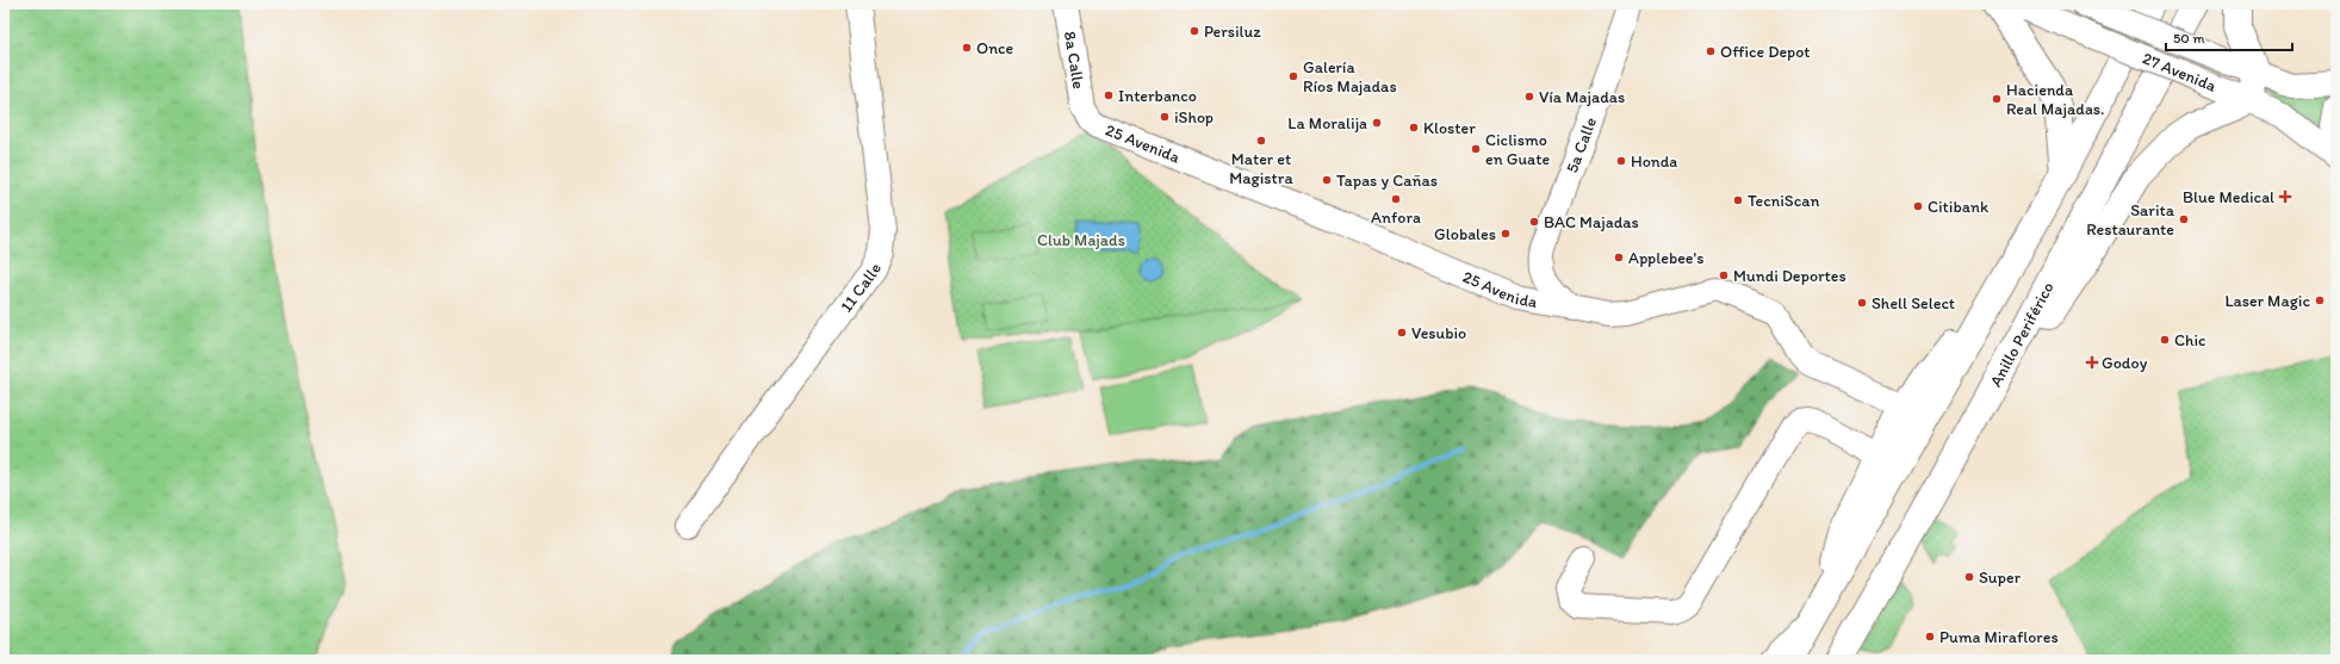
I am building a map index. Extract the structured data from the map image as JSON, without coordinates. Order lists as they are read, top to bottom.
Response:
{
  "streets": {
    "highway": ["Anillo Periférico"],
    "street": [
      "8a Calle",
      "27 Avenida",
      "25 Avenida",
      "5a Calle",
      "11 Calle"
    ]
  },
  "crossings": [
    ["8a Calle", "25 Avenida"],
    ["25 Avenida", "5a Calle"]
  ],
  "parks": ["Club Majads"],
  "places": {
    "other": [
      "Persiluz",
      "Once",
      "Office Depot",
      "Galería Ríos Majadas",
      "Interbanco",
      "Vía Majadas",
      "Hacienda Real Majadas.",
      "iShop",
      "La Moralija",
      "Kloster",
      "Mater et Magistra",
      "Ciclismo en Guate",
      "Honda",
      "Tapas y Cañas",
      "Anfora",
      "TecniScan",
      "Citibank",
      "Sarita Restaurante",
      "BAC Majadas",
      "Globales",
      "Applebee's",
      "Mundi Deportes",
      "Laser Magic",
      "Shell Select",
      "Vesubio",
      "Chic",
      "Super",
      "Puma Miraflores"
    ],
    "health": ["Blue Medical", "Godoy"]
  },
  "scale_bar": "50 m"
}
